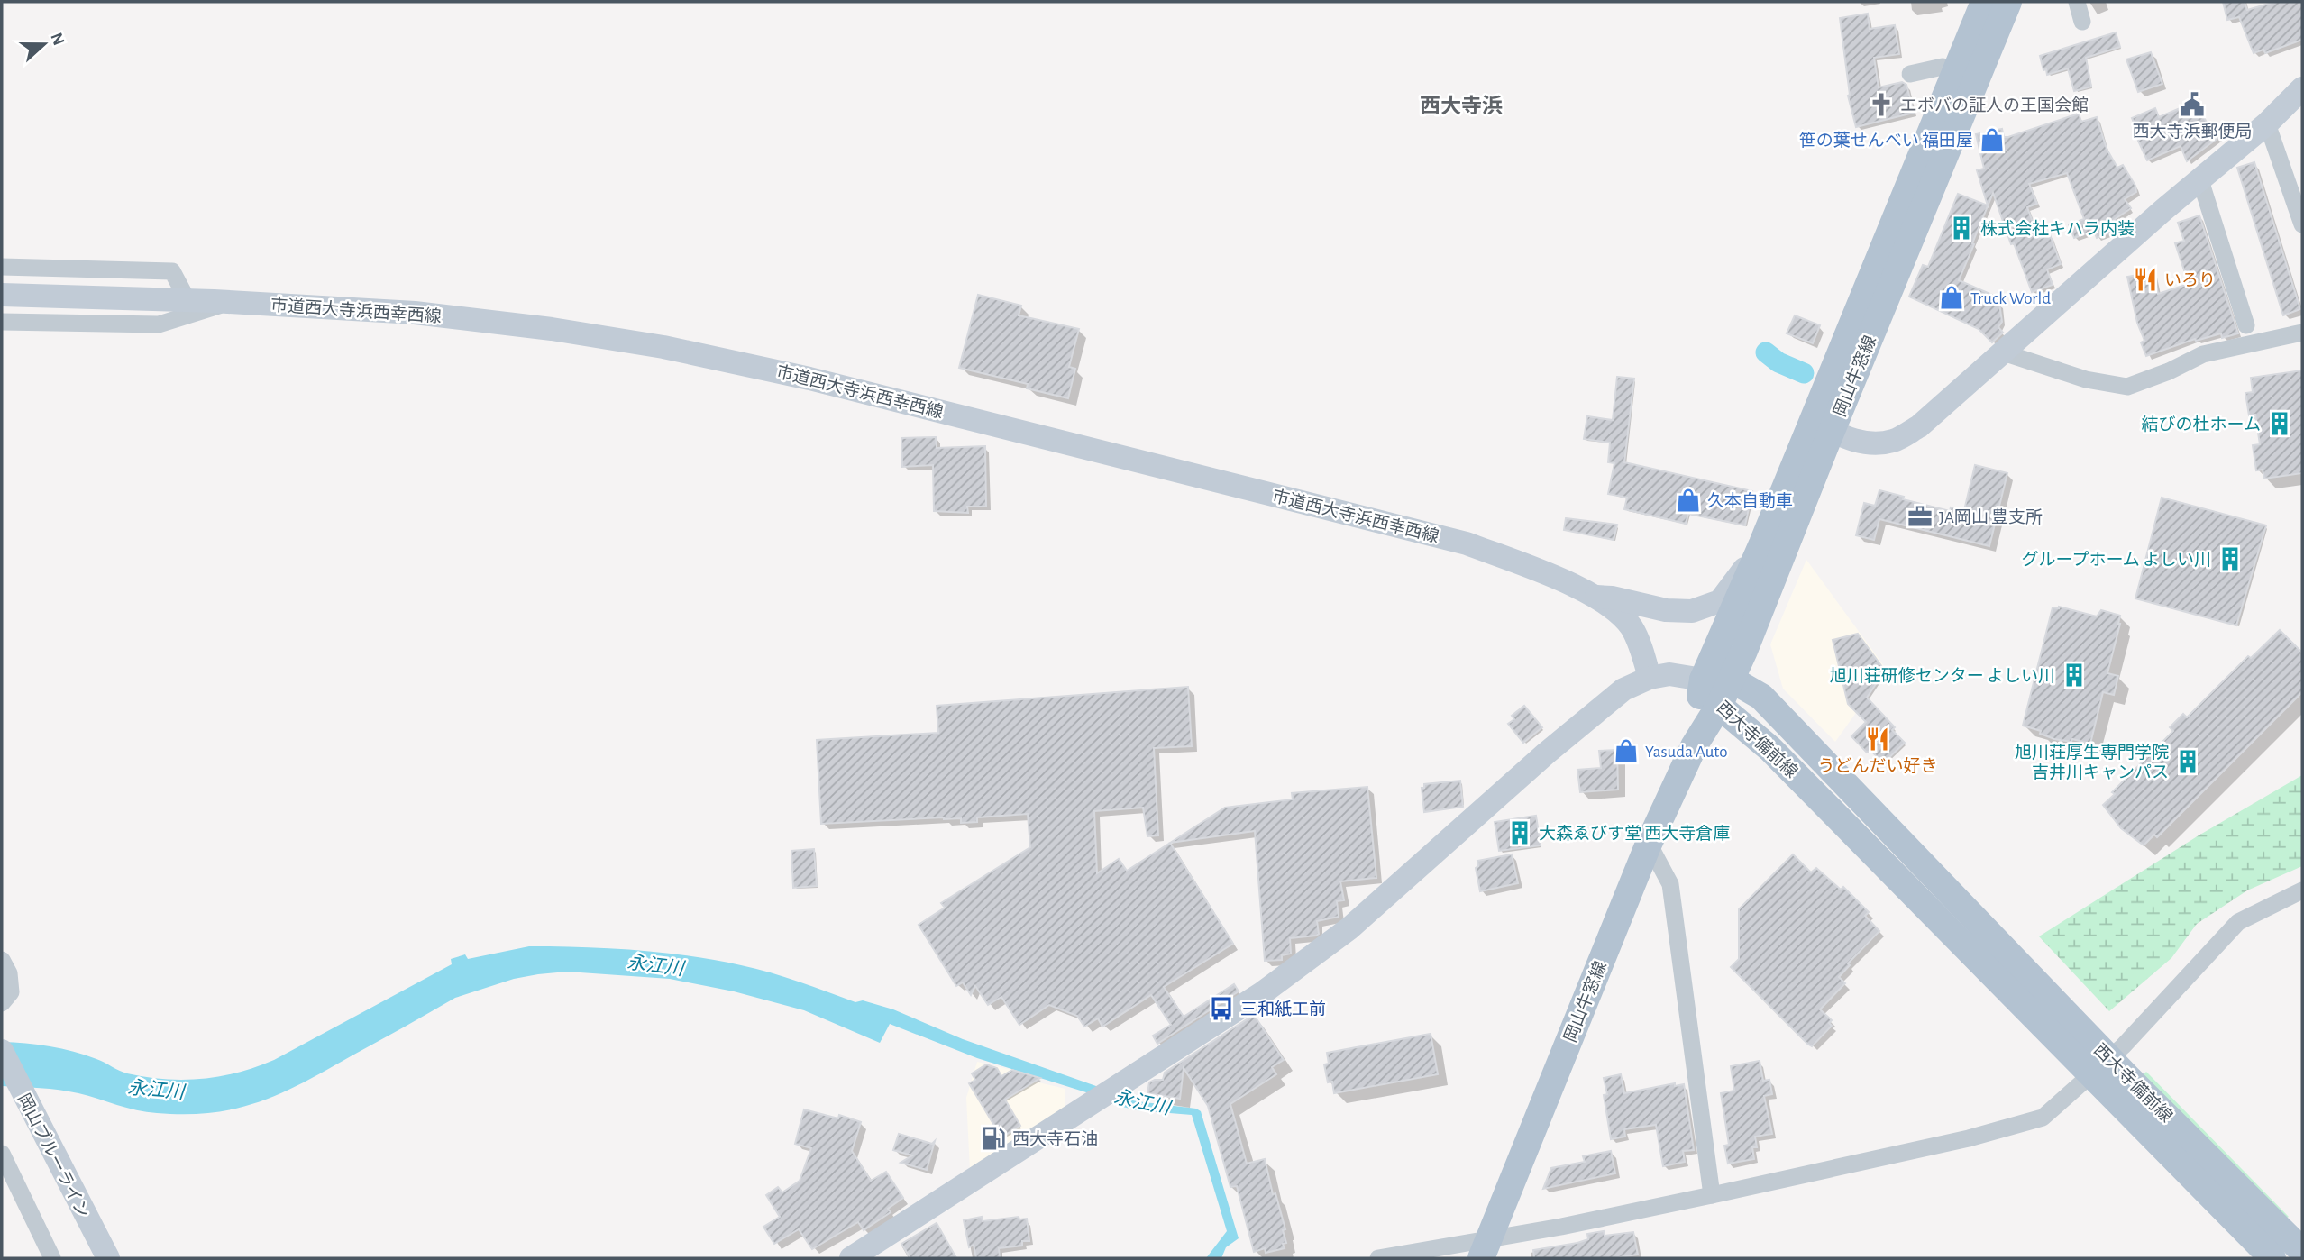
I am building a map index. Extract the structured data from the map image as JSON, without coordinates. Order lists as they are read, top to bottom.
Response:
{
  "streets": {
    "main road": ["岡山牛窓線", "西大寺備前線"],
    "street": ["市道西大寺浜西幸西線", "岡山ブルーライン"]
  },
  "crossings": [
    ["岡山牛窓線", "西大寺備前線"]
  ],
  "districts": ["西大寺浜"],
  "water": ["永江川"],
  "places": {
    "church": ["エボバの証人の王国会館"],
    "public building": ["西大寺浜郵便局"],
    "shop": [
      "笹の葉せんべい 福田屋",
      "Truck World",
      "久本自動車",
      "Yasuda Auto"
    ],
    "building": [
      "株式会社キハラ内装",
      "結びの杜ホーム",
      "グループホーム よしい川",
      "旭川荘研修センター よしい川",
      "旭川荘厚生専門学院 吉井川キャンパス",
      "大森ゑびす堂 西大寺倉庫"
    ],
    "restaurant": ["いろり", "うどんだい好き"],
    "office": ["JA岡山 豊支所"],
    "bus stop": ["三和紙工前"],
    "fuel station": ["西大寺石油"]
  },
  "north": "right"
}
